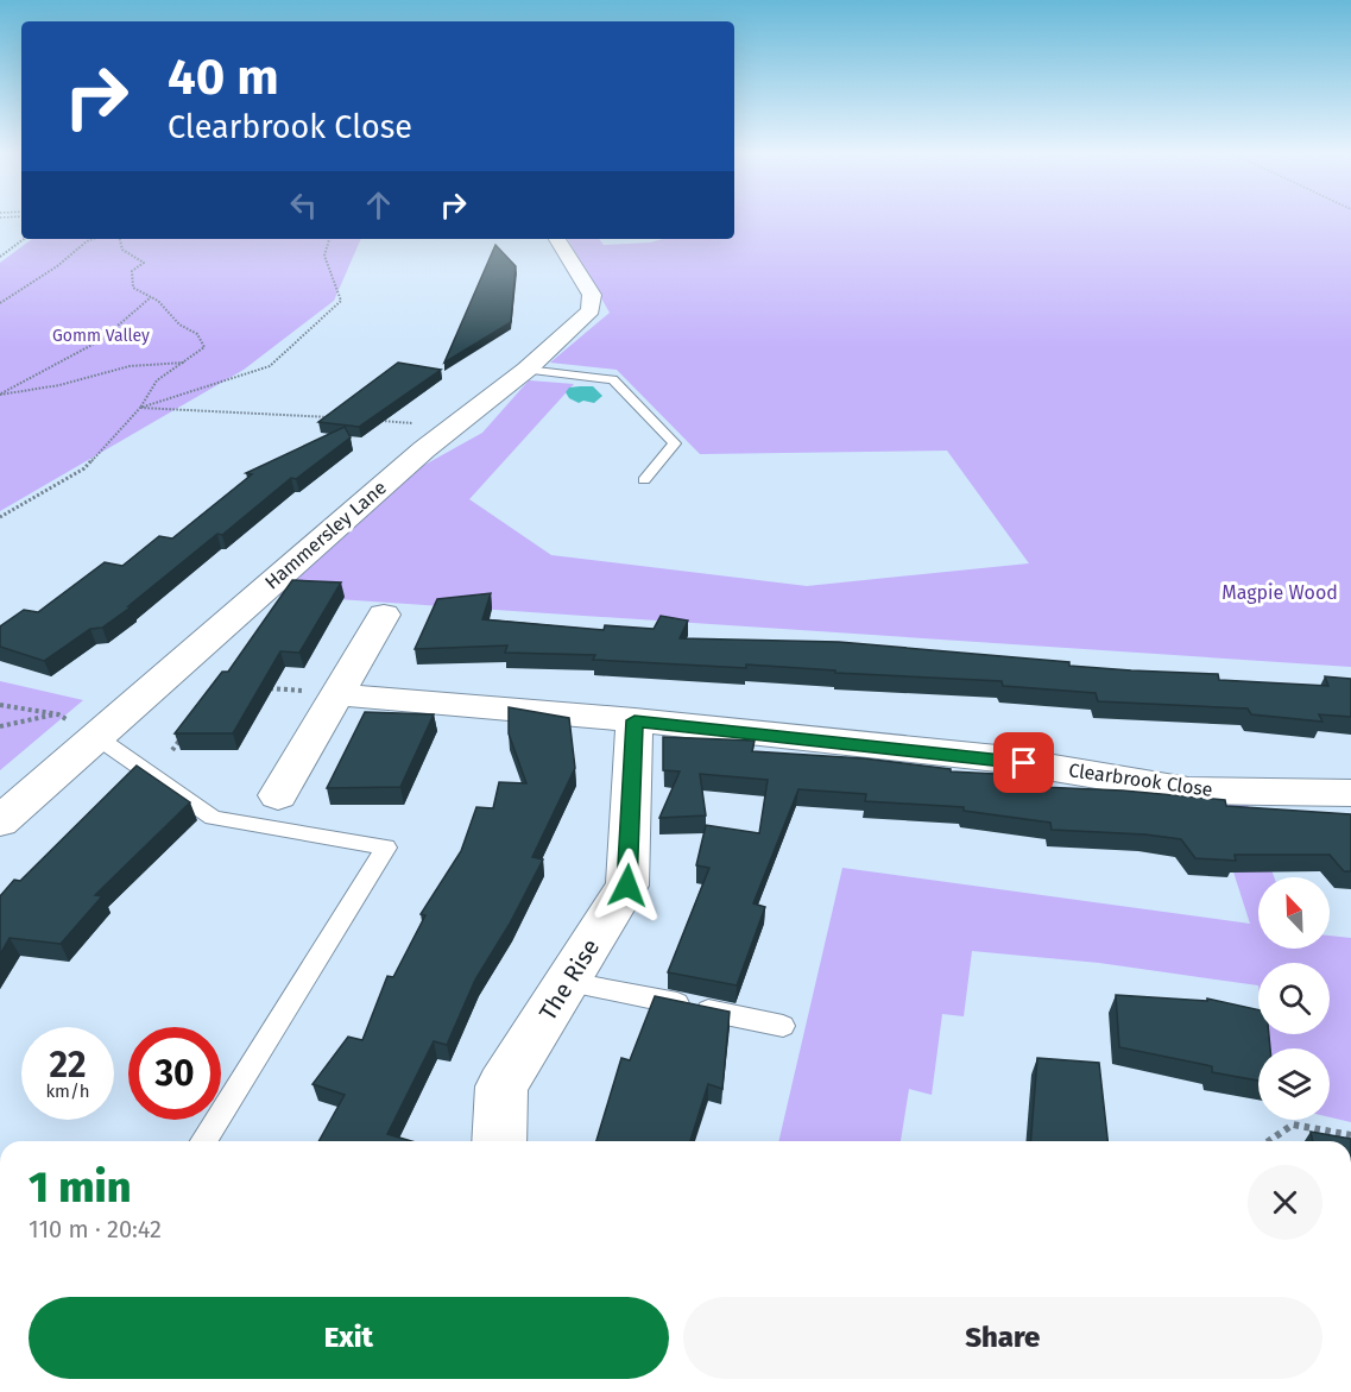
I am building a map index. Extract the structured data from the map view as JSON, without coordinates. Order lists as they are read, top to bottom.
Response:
{
  "streets": {
    "street": ["Hammersley Lane", "Clearbrook Close", "The Rise"]
  },
  "crossings": [
    ["Clearbrook Close", "The Rise"]
  ],
  "parks": ["Gomm Valley", "Magpie Wood"],
  "north": "top left",
  "page": {
    "turn": ["40 m", "Clearbrook Close"],
    "speed": "22 km/h",
    "limit": "30",
    "heading": ["1 min", "110 m · 20:42"],
    "buttons": ["Exit", "Share"]
  }
}
